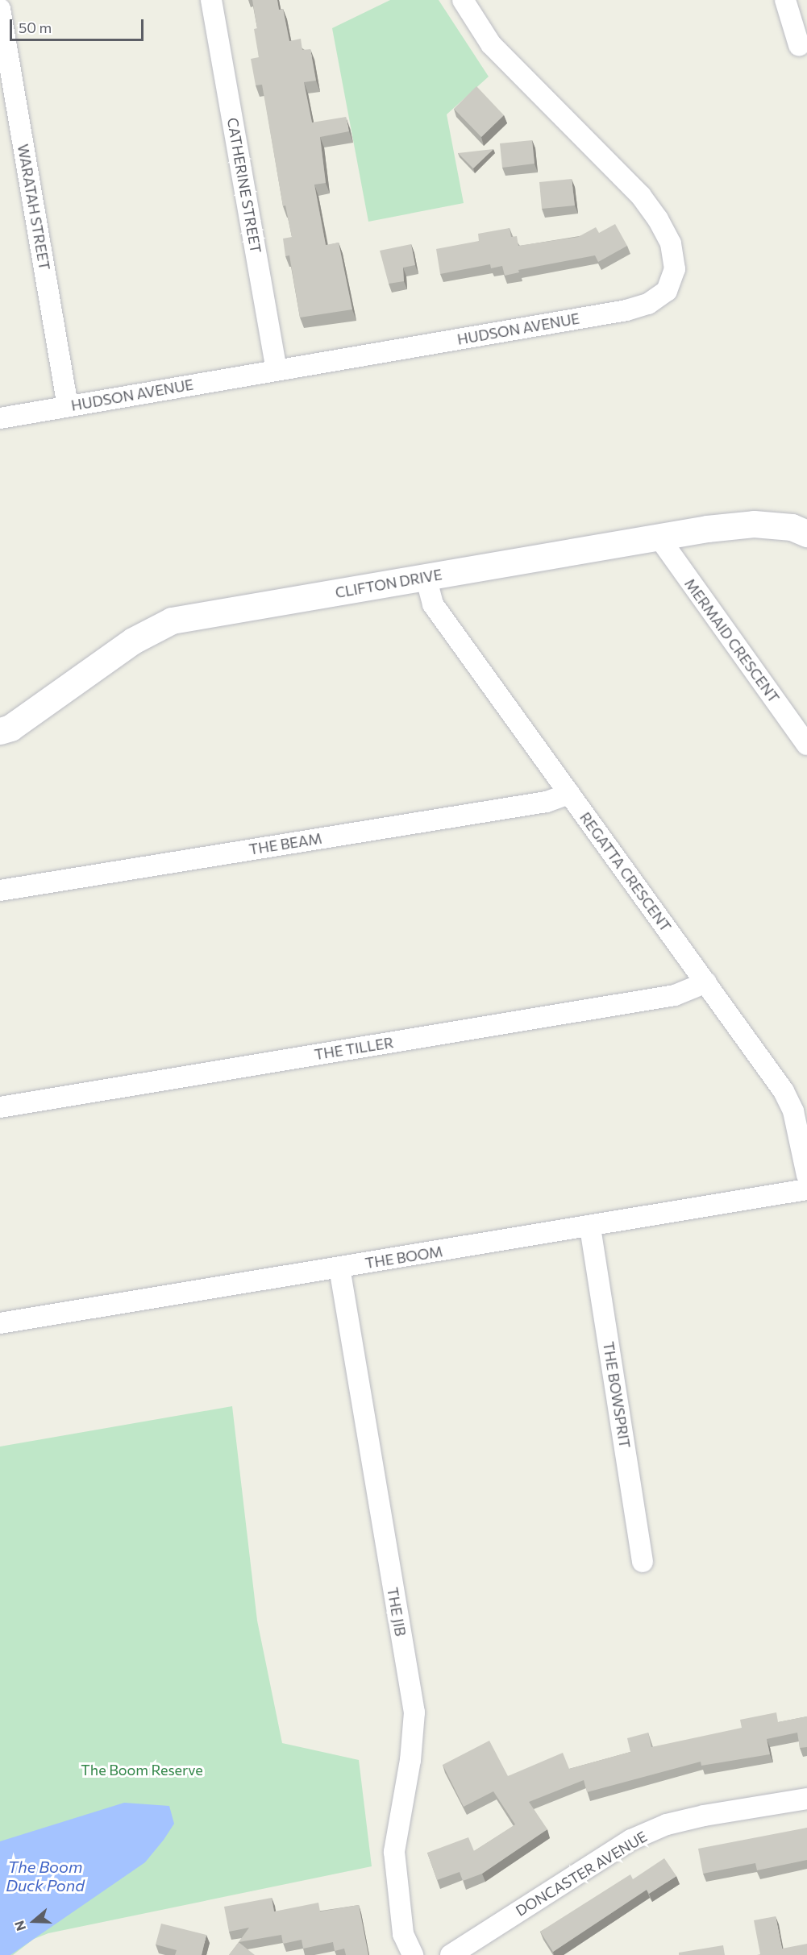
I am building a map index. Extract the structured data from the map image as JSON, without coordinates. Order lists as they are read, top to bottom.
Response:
{
  "streets": {
    "street": [
      "CATHERINE STREET",
      "WARATAH STREET",
      "HUDSON AVENUE",
      "CLIFTON DRIVE",
      "MERMAID CRESCENT",
      "THE BEAM",
      "REGATTA CRESCENT",
      "THE TILLER",
      "THE BOOM",
      "THE BOWSPRIT",
      "THE JIB",
      "DONCASTER AVENUE"
    ]
  },
  "crossings": [
    ["CATHERINE STREET", "HUDSON AVENUE"],
    ["WARATAH STREET", "HUDSON AVENUE"],
    ["CLIFTON DRIVE", "MERMAID CRESCENT"],
    ["CLIFTON DRIVE", "REGATTA CRESCENT"],
    ["THE BEAM", "REGATTA CRESCENT"],
    ["REGATTA CRESCENT", "THE TILLER"],
    ["THE BOOM", "THE BOWSPRIT"],
    ["THE BOOM", "THE JIB"]
  ],
  "water": ["The Boom Duck Pond"],
  "parks": ["The Boom Reserve"],
  "scale_bar": "50 m",
  "north": "left"
}
